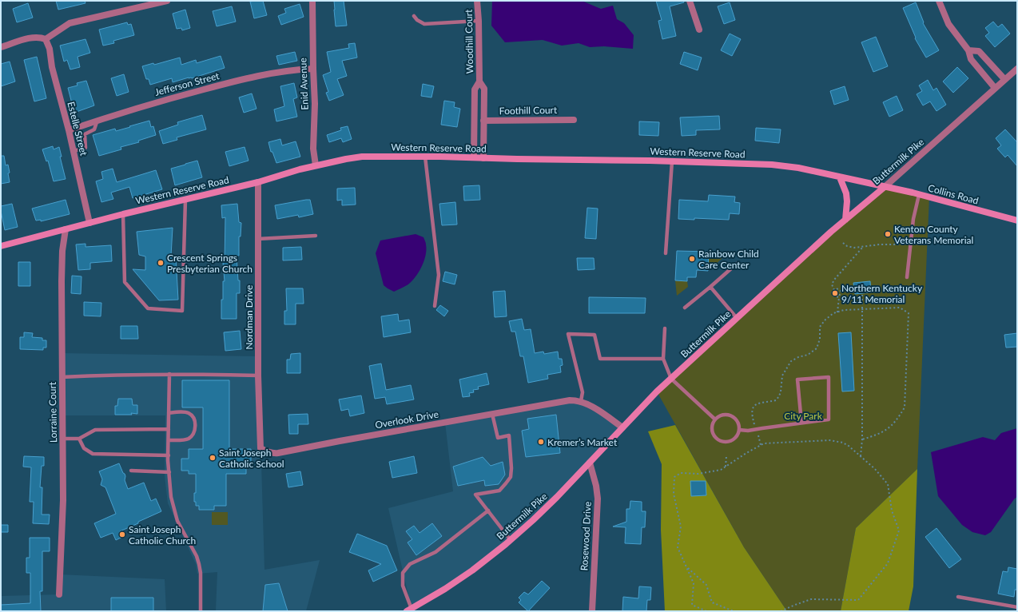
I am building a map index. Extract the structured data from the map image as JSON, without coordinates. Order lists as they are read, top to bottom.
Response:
{
  "streets": {
    "street": [
      "Woodhill Court",
      "Jefferson Street",
      "Enid Avenue",
      "Foothill Court",
      "Estelle Street",
      "Western Reserve Road",
      "Buttermilk Pike",
      "Collins Road",
      "Nordman Drive",
      "Lorraine Court",
      "Overlook Drive",
      "Rosewood Drive"
    ]
  },
  "crossings": [
    ["Woodhill Court", "Foothill Court"],
    ["Woodhill Court", "Western Reserve Road"],
    ["Jefferson Street", "Enid Avenue"],
    ["Jefferson Street", "Estelle Street"],
    ["Enid Avenue", "Western Reserve Road"],
    ["Estelle Street", "Western Reserve Road"],
    ["Western Reserve Road", "Buttermilk Pike"],
    ["Western Reserve Road", "Collins Road"],
    ["Western Reserve Road", "Nordman Drive"],
    ["Western Reserve Road", "Lorraine Court"],
    ["Buttermilk Pike", "Collins Road"],
    ["Buttermilk Pike", "Overlook Drive"],
    ["Buttermilk Pike", "Rosewood Drive"],
    ["Nordman Drive", "Overlook Drive"]
  ],
  "parks": ["City Park"],
  "places": [
    "Kenton County Veterans Memorial",
    "Rainbow Child Care Center",
    "Crescent Springs Presbyterian Church",
    "Northern Kentucky 9/11 Memorial",
    "Kremer’s Market",
    "Saint Joseph Catholic School",
    "Saint Joseph Catholic Church"
  ]
}
